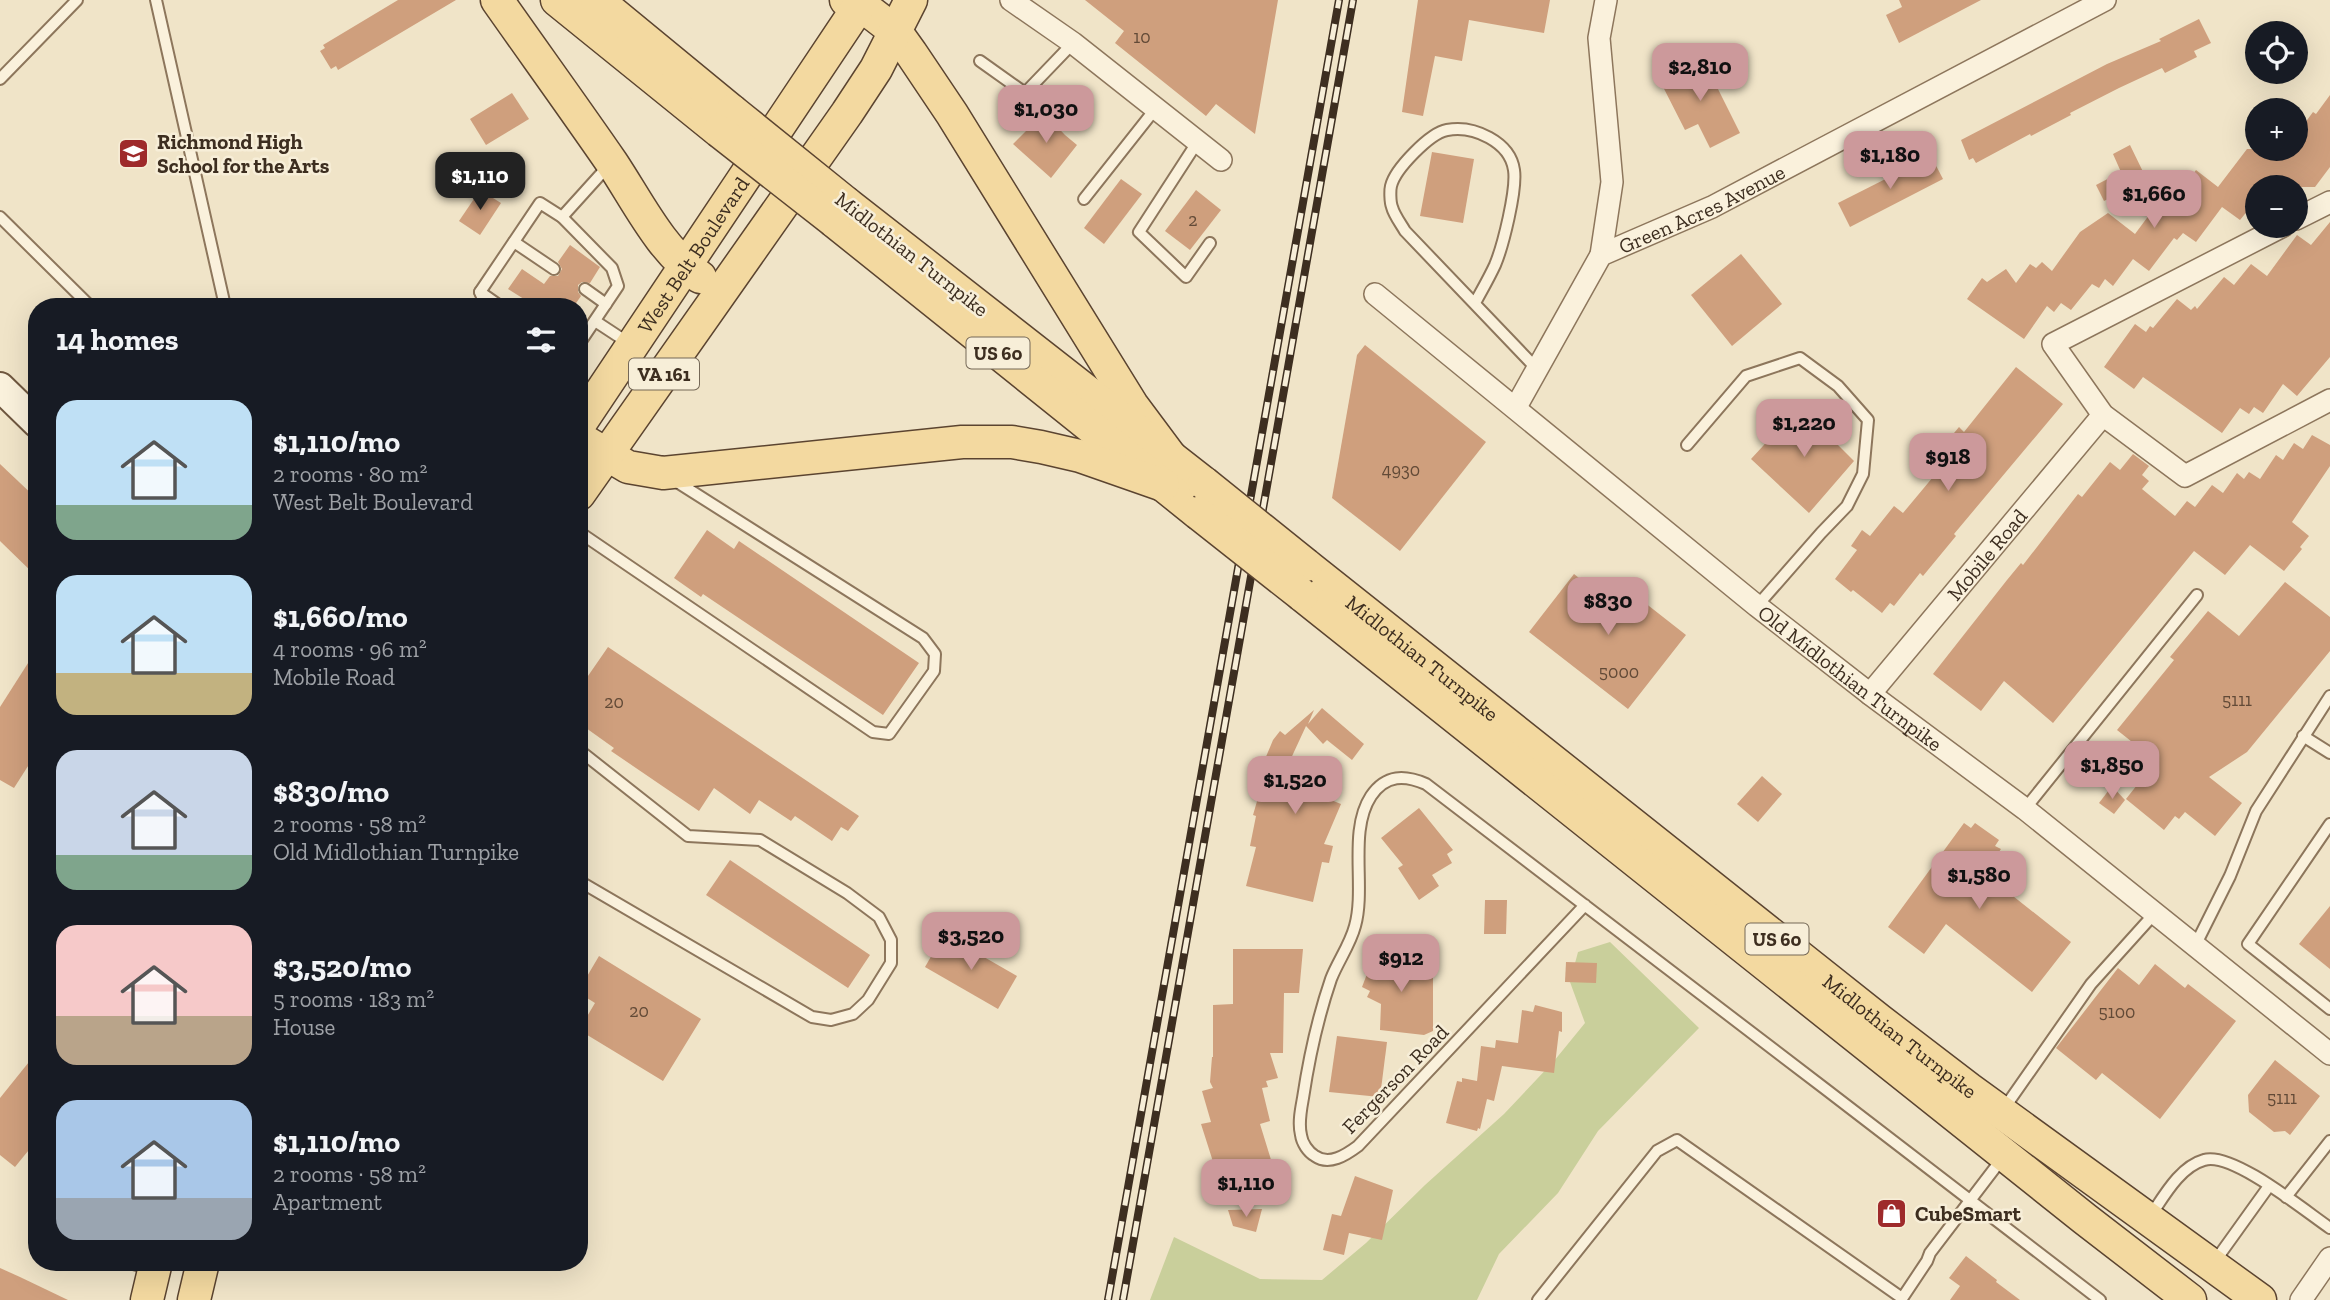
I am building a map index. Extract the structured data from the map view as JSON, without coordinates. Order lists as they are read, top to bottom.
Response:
{
  "streets": {
    "main road": [
      "Midlothian Turnpike",
      "West Belt Boulevard",
      "US 60",
      "VA 161"
    ],
    "street": ["Green Acres Avenue", "Mobile Road", "Old Midlothian Turnpike"],
    "lane": ["Fergerson Road"]
  },
  "crossings": [
    ["Green Acres Avenue", "Old Midlothian Turnpike"],
    ["West Belt Boulevard", "VA 161"],
    ["Mobile Road", "Old Midlothian Turnpike"]
  ],
  "places": {
    "school or university": ["Richmond High School for the Arts"],
    "shop": ["CubeSmart"]
  },
  "house_numbers": [
    "10",
    "2",
    "4930",
    "5000",
    "5111",
    "20",
    "20",
    "5100",
    "5111"
  ],
  "page": {
    "map_buttons": ["+", "−"],
    "price": [
      "$2,810",
      "$1,030",
      "$1,180",
      "$1,110",
      "$1,660",
      "$1,220",
      "$918",
      "$830",
      "$1,850",
      "$1,520",
      "$1,580",
      "$3,520",
      "$912",
      "$1,110"
    ],
    "heading": "14 homes",
    "list": [
      {
        "name": "$1,110/mo",
        "note": "2 rooms · 80 m² · West Belt Boulevard"
      },
      {
        "name": "$1,660/mo",
        "note": "4 rooms · 96 m² · Mobile Road"
      },
      {
        "name": "$830/mo",
        "note": "2 rooms · 58 m² · Old Midlothian Turnpike"
      },
      {
        "name": "$3,520/mo",
        "note": "5 rooms · 183 m² · House"
      },
      {
        "name": "$1,110/mo",
        "note": "2 rooms · 58 m² · Apartment"
      }
    ]
  }
}
